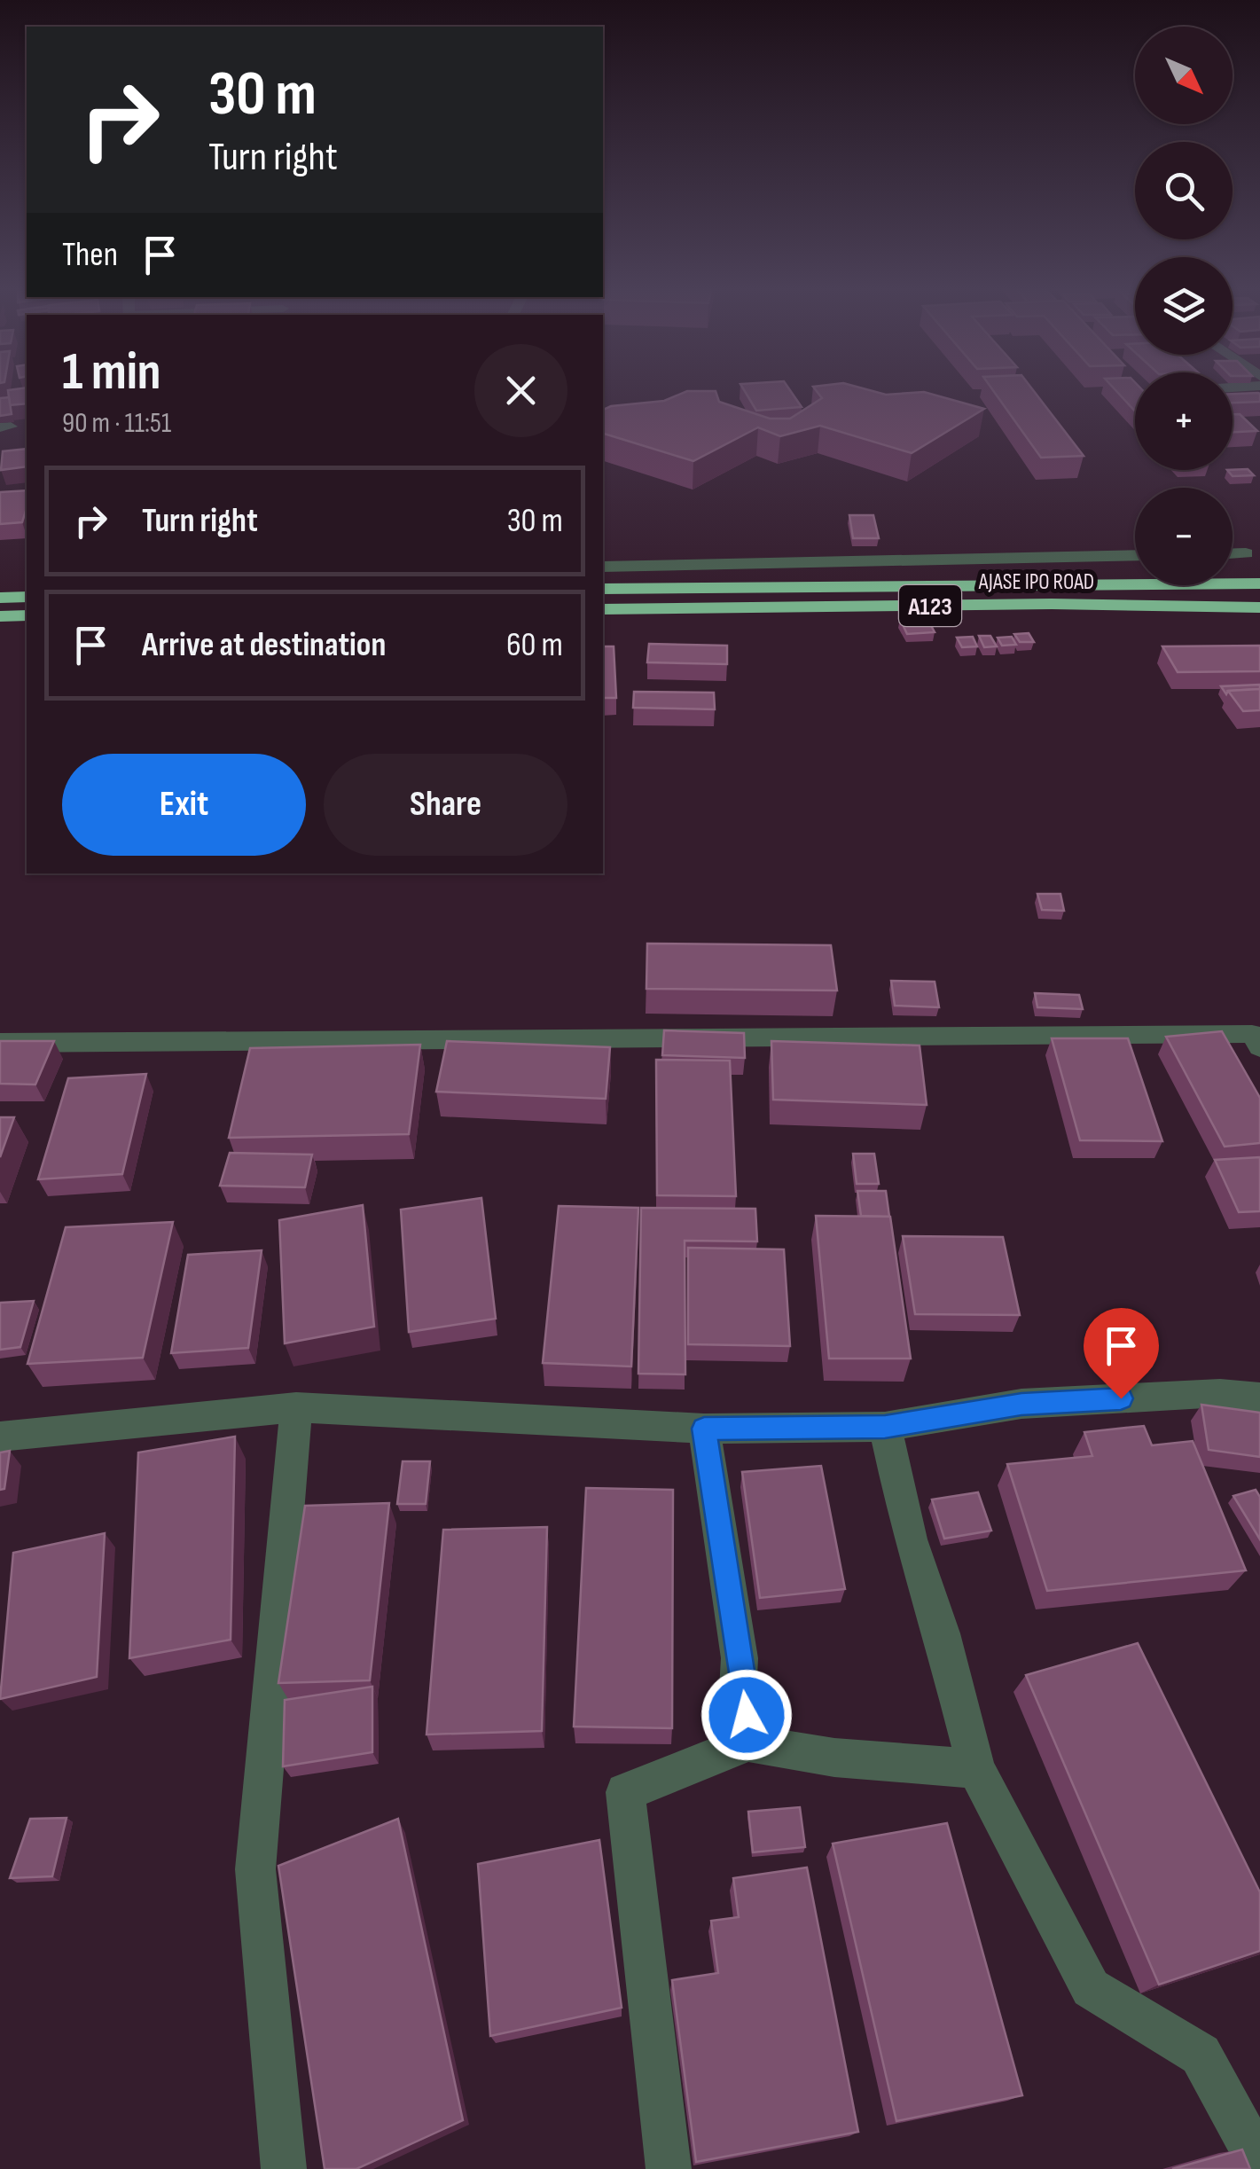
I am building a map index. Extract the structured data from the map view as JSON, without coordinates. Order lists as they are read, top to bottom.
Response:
{
  "streets": {
    "highway": ["AJASE IPO ROAD", "A123"]
  },
  "north": "bottom right",
  "page": {
    "map_buttons": ["+", "−"],
    "turn": ["30 m", "Turn right"],
    "then": "Then",
    "heading": ["1 min", "90 m · 11:51"],
    "list": [
      {
        "name": "Turn right",
        "value": "30 m"
      },
      {
        "name": "Arrive at destination",
        "value": "60 m"
      }
    ],
    "buttons": ["Exit", "Share"]
  }
}
